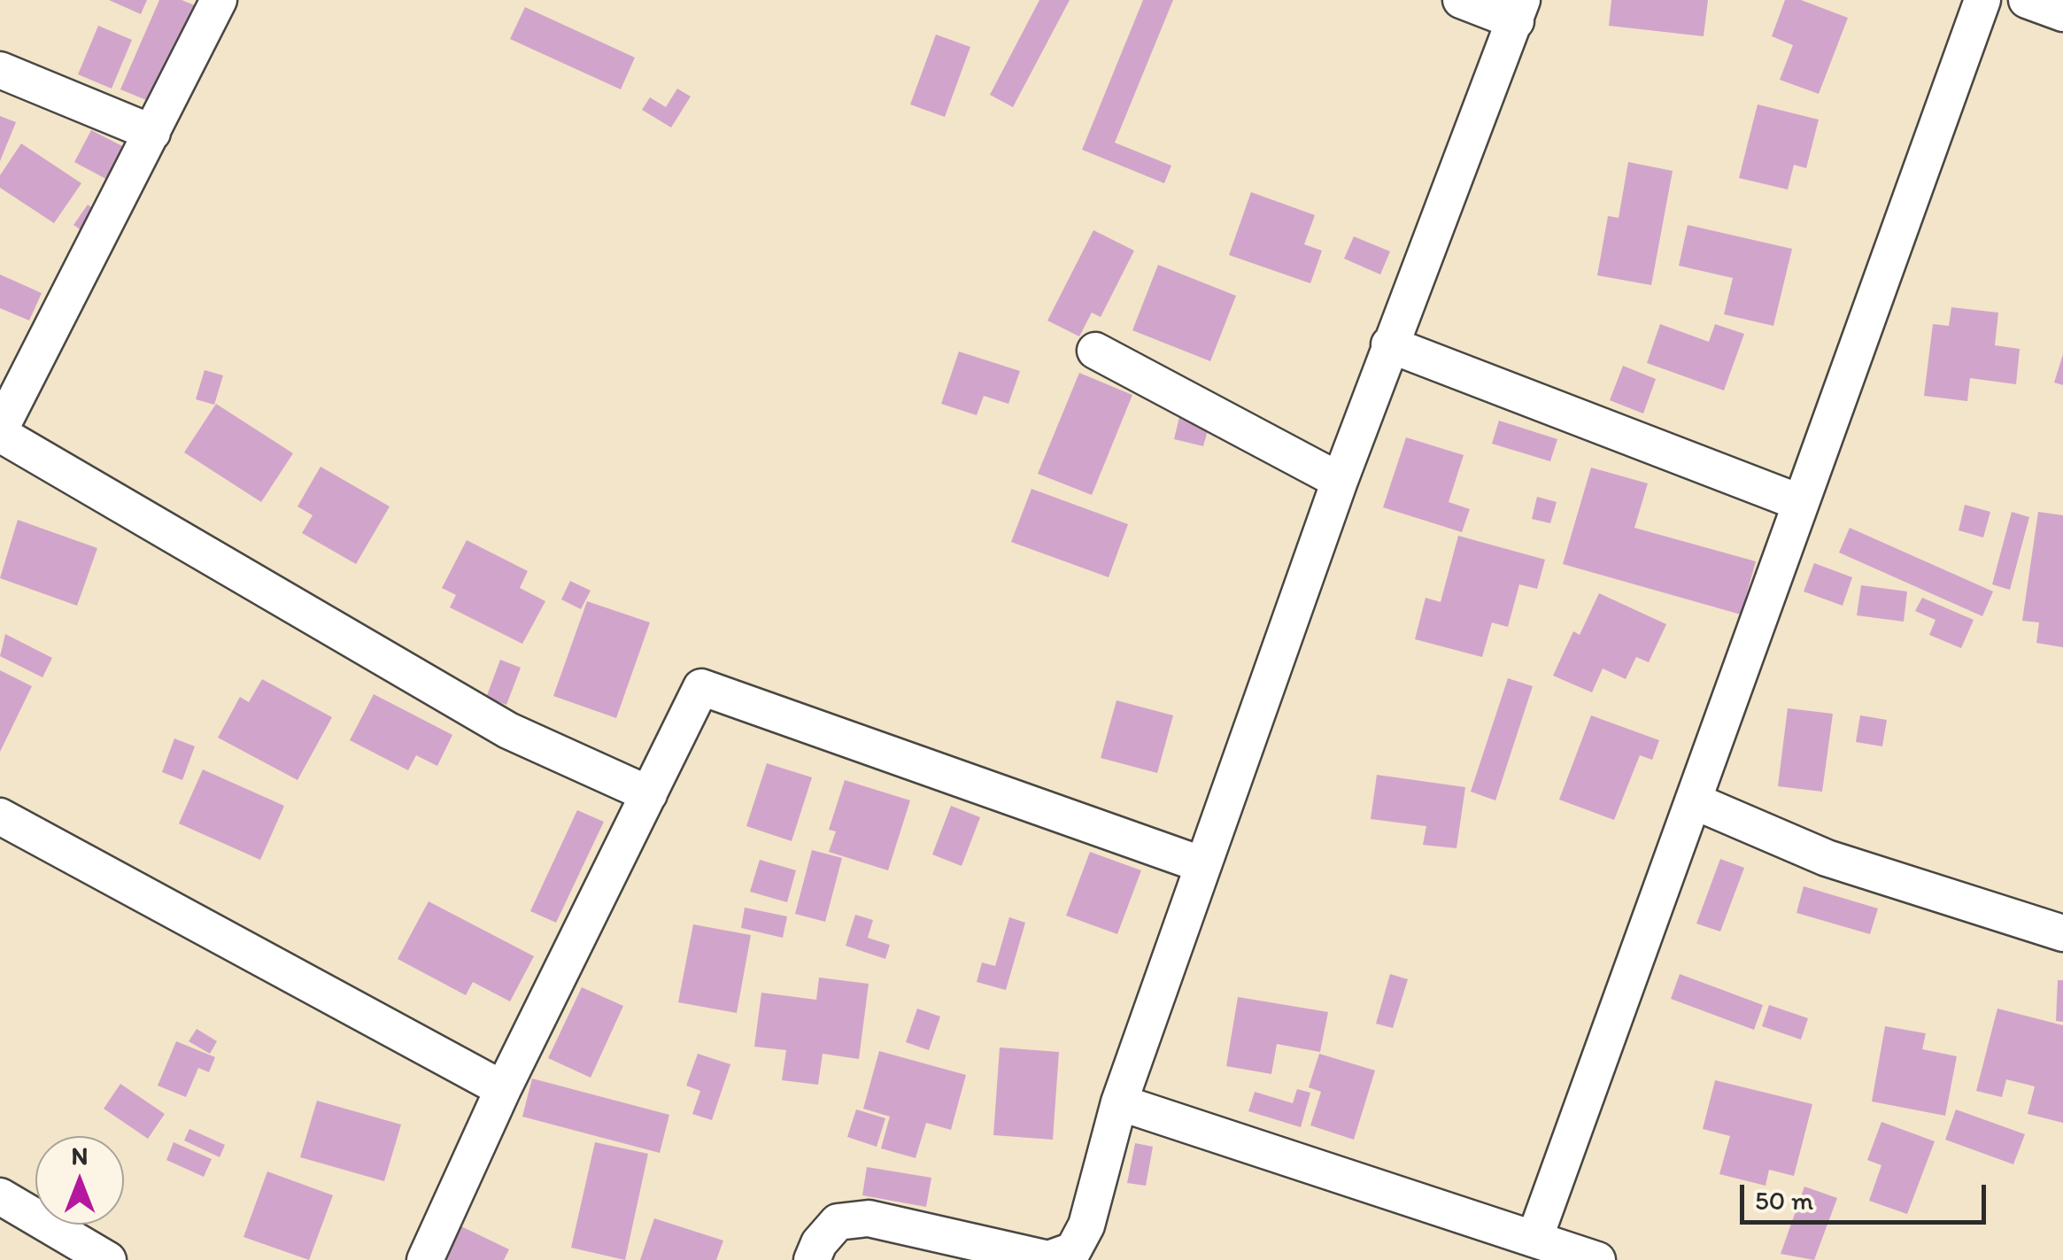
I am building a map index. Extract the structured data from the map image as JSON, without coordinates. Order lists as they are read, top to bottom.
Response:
{
  "scale_bar": "50 m",
  "north": "top"
}
